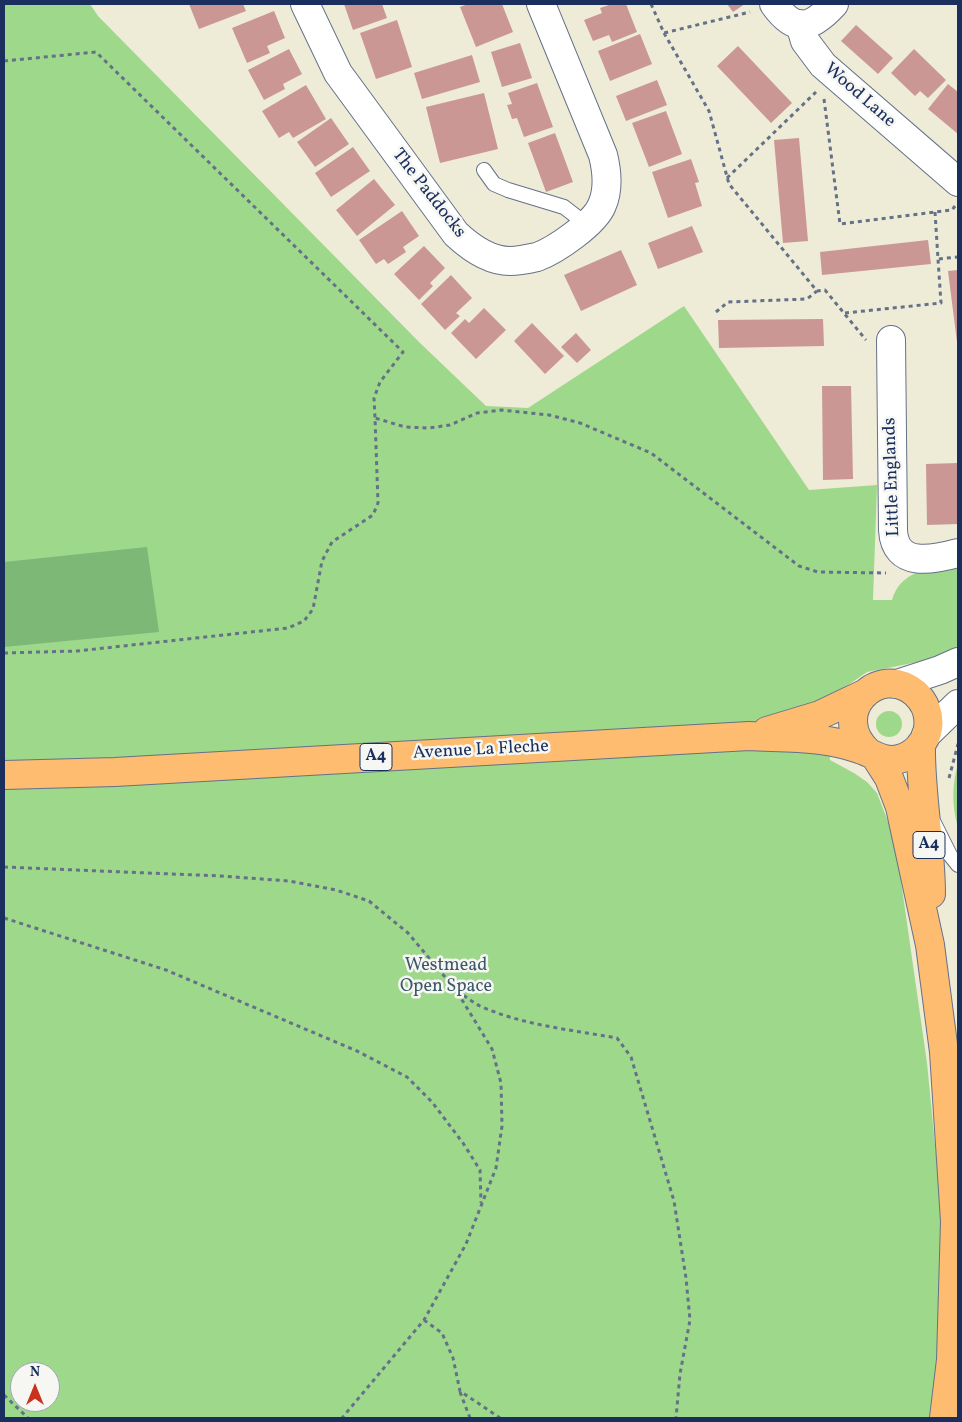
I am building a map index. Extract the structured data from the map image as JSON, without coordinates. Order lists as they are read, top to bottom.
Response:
{
  "streets": {
    "main road": ["Avenue La Fleche", "A4"],
    "street": ["Wood Lane", "The Paddocks", "Little Englands"]
  },
  "crossings": [
    ["Avenue La Fleche", "A4"]
  ],
  "parks": ["Westmead Open Space"],
  "north": "top"
}
